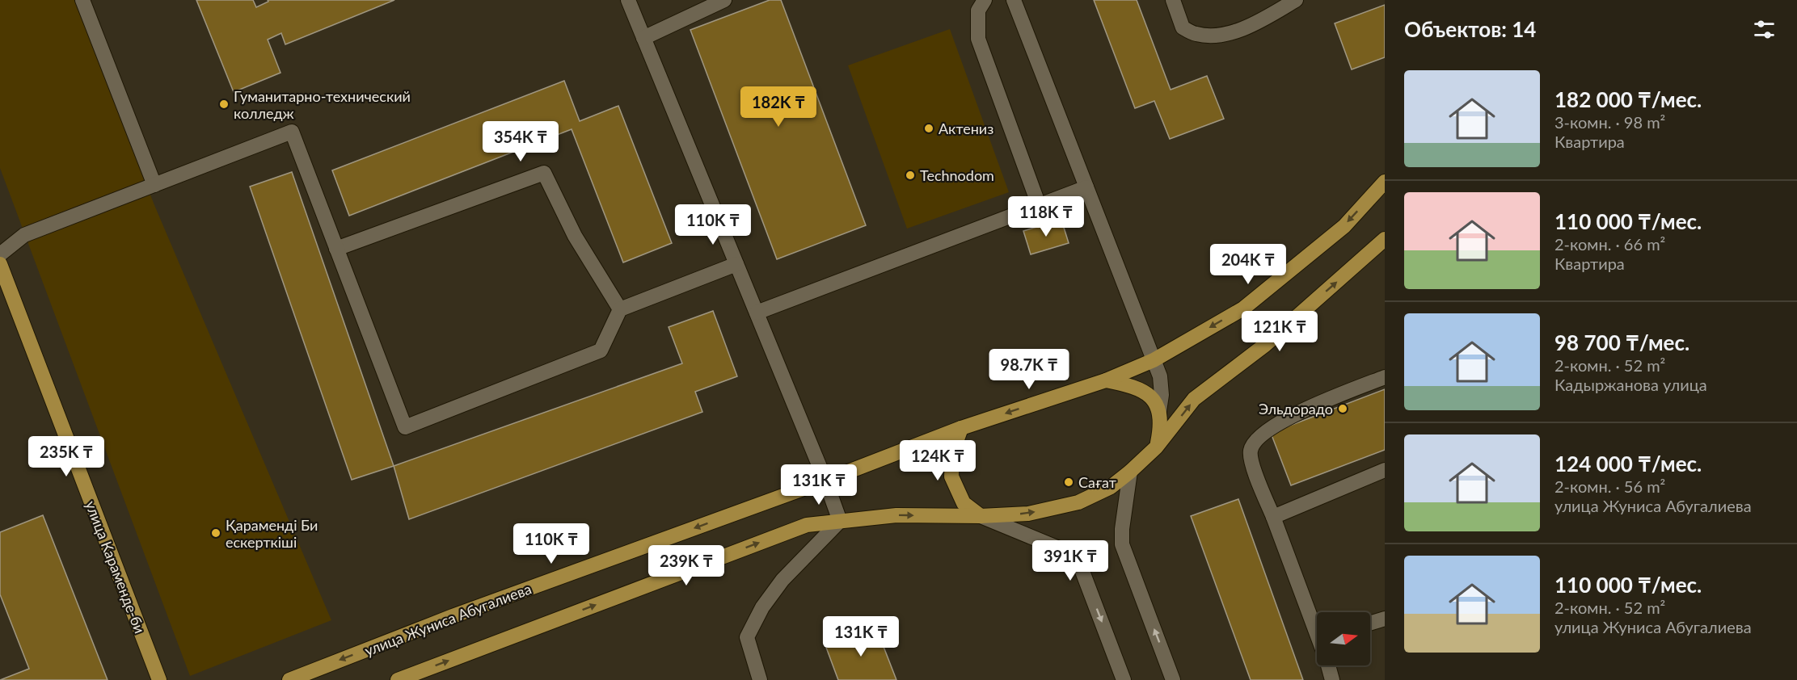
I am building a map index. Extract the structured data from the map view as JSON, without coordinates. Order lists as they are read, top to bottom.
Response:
{
  "streets": {
    "main road": ["улица Караменде-би", "улица Жуниса Абугалиева"]
  },
  "places": [
    "Гуманитарно-технический колледж",
    "Актениз",
    "Technodom",
    "Эльдорадо",
    "Сағат",
    "Қараменді Би ескерткіші"
  ],
  "north": "right",
  "page": {
    "heading": "Объектов: 14",
    "list": [
      {
        "name": "182 000 ₸/мес.",
        "note": "3-комн. · 98 m² · Квартира"
      },
      {
        "name": "110 000 ₸/мес.",
        "note": "2-комн. · 66 m² · Квартира"
      },
      {
        "name": "98 700 ₸/мес.",
        "note": "2-комн. · 52 m² · Кадыржанова улица"
      },
      {
        "name": "124 000 ₸/мес.",
        "note": "2-комн. · 56 m² · улица Жуниса Абугалиева"
      },
      {
        "name": "110 000 ₸/мес.",
        "note": "2-комн. · 52 m² · улица Жуниса Абугалиева"
      }
    ],
    "price": [
      "182K ₸",
      "354K ₸",
      "118K ₸",
      "110K ₸",
      "204K ₸",
      "121K ₸",
      "98.7K ₸",
      "235K ₸",
      "124K ₸",
      "131K ₸",
      "110K ₸",
      "391K ₸",
      "239K ₸",
      "131K ₸"
    ]
  }
}
